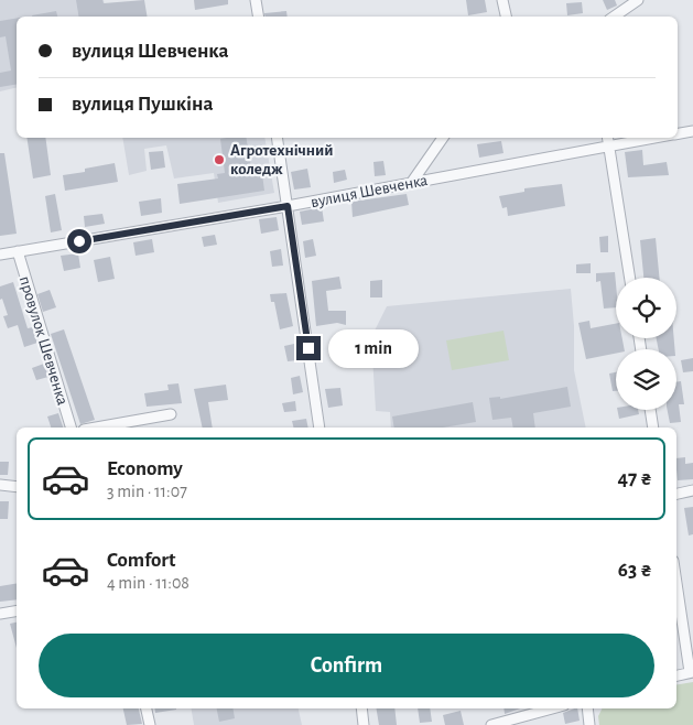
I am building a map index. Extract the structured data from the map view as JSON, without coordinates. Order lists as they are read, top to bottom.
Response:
{
  "streets": {
    "street": ["вулиця Шевченка", "провулок Шевченка"]
  },
  "crossings": [
    ["вулиця Шевченка", "провулок Шевченка"]
  ],
  "places": ["Агротехнічний коледж"],
  "page": {
    "banner": ["вулиця Шевченка", "вулиця Пушкіна"],
    "bubble": "1 min",
    "list": [
      {
        "name": "Economy",
        "note": "3 min · 11:07",
        "value": "47 ₴"
      },
      {
        "name": "Comfort",
        "note": "4 min · 11:08",
        "value": "63 ₴"
      }
    ],
    "buttons": "Confirm"
  }
}
